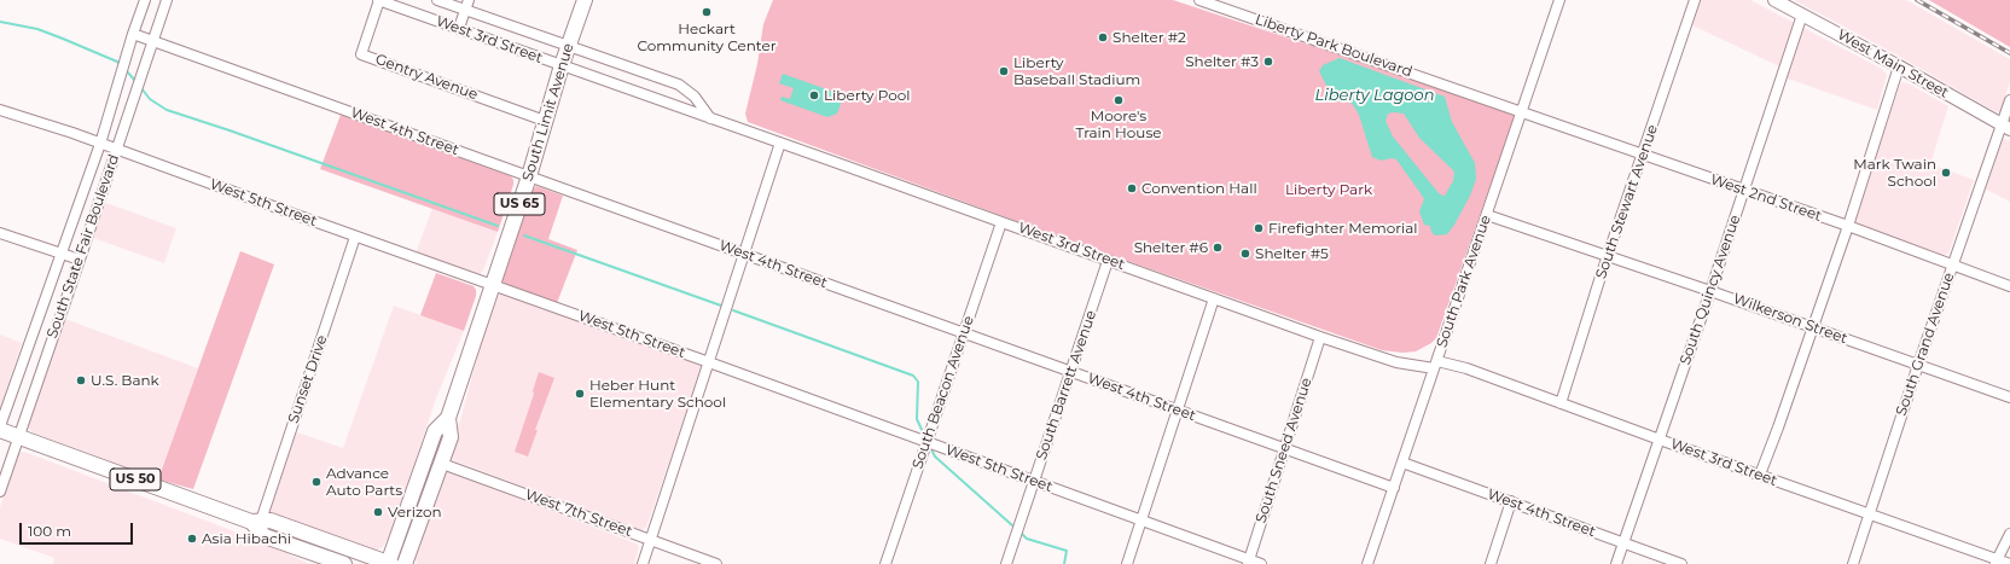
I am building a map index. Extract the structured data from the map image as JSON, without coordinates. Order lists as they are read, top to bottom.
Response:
{
  "streets": {
    "highway": ["South Limit Avenue", "US 65", "US 50"],
    "main road": ["West Main Street"],
    "street": [
      "West 3rd Street",
      "Liberty Park Boulevard",
      "Gentry Avenue",
      "West 4th Street",
      "West 2nd Street",
      "South Stewart Avenue",
      "West 5th Street",
      "South State Fair Boulevard",
      "South Park Avenue",
      "South Quincy Avenue",
      "Wilkerson Street",
      "South Grand Avenue",
      "Sunset Drive",
      "South Barrett Avenue",
      "South Beacon Avenue",
      "South Sneed Avenue",
      "West 7th Street"
    ]
  },
  "crossings": [
    ["West 3rd Street", "Gentry Avenue"],
    ["West 3rd Street", "South Limit Avenue"],
    ["West 3rd Street", "South Stewart Avenue"],
    ["West 3rd Street", "South Park Avenue"],
    ["West 3rd Street", "South Quincy Avenue"],
    ["West 3rd Street", "South Grand Avenue"],
    ["West 3rd Street", "South Barrett Avenue"],
    ["West 3rd Street", "South Beacon Avenue"],
    ["West 3rd Street", "South Sneed Avenue"],
    ["Liberty Park Boulevard", "West 2nd Street"],
    ["Liberty Park Boulevard", "South Park Avenue"],
    ["West Main Street", "South Quincy Avenue"],
    ["West Main Street", "South Grand Avenue"],
    ["Gentry Avenue", "South Limit Avenue"],
    ["South Limit Avenue", "West 4th Street"],
    ["South Limit Avenue", "West 5th Street"],
    ["South Limit Avenue", "US 50"],
    ["South Limit Avenue", "West 7th Street"],
    ["West 4th Street", "South State Fair Boulevard"],
    ["West 4th Street", "South Park Avenue"],
    ["West 4th Street", "South Quincy Avenue"],
    ["West 4th Street", "South Barrett Avenue"],
    ["West 4th Street", "South Beacon Avenue"],
    ["West 4th Street", "South Sneed Avenue"],
    ["West 2nd Street", "South Stewart Avenue"],
    ["West 2nd Street", "South Park Avenue"],
    ["West 2nd Street", "South Quincy Avenue"],
    ["West 2nd Street", "South Grand Avenue"],
    ["South Stewart Avenue", "Wilkerson Street"],
    ["West 5th Street", "South State Fair Boulevard"],
    ["West 5th Street", "Sunset Drive"],
    ["West 5th Street", "South Barrett Avenue"],
    ["West 5th Street", "South Beacon Avenue"],
    ["West 5th Street", "South Sneed Avenue"],
    ["South State Fair Boulevard", "US 50"],
    ["South Park Avenue", "Wilkerson Street"],
    ["South Quincy Avenue", "Wilkerson Street"],
    ["Wilkerson Street", "South Grand Avenue"],
    ["Sunset Drive", "US 50"]
  ],
  "water": ["Liberty Lagoon"],
  "parks": ["Liberty Park"],
  "places": [
    "Heckart Community Center",
    "Shelter #2",
    "Shelter #3",
    "Liberty Baseball Stadium",
    "Liberty Pool",
    "Moore's Train House",
    "Mark Twain School",
    "Convention Hall",
    "Firefighter Memorial",
    "Shelter #6",
    "Shelter #5",
    "U.S. Bank",
    "Heber Hunt Elementary School",
    "Advance Auto Parts",
    "Verizon",
    "Asia Hibachi"
  ],
  "scale_bar": "100 m"
}
